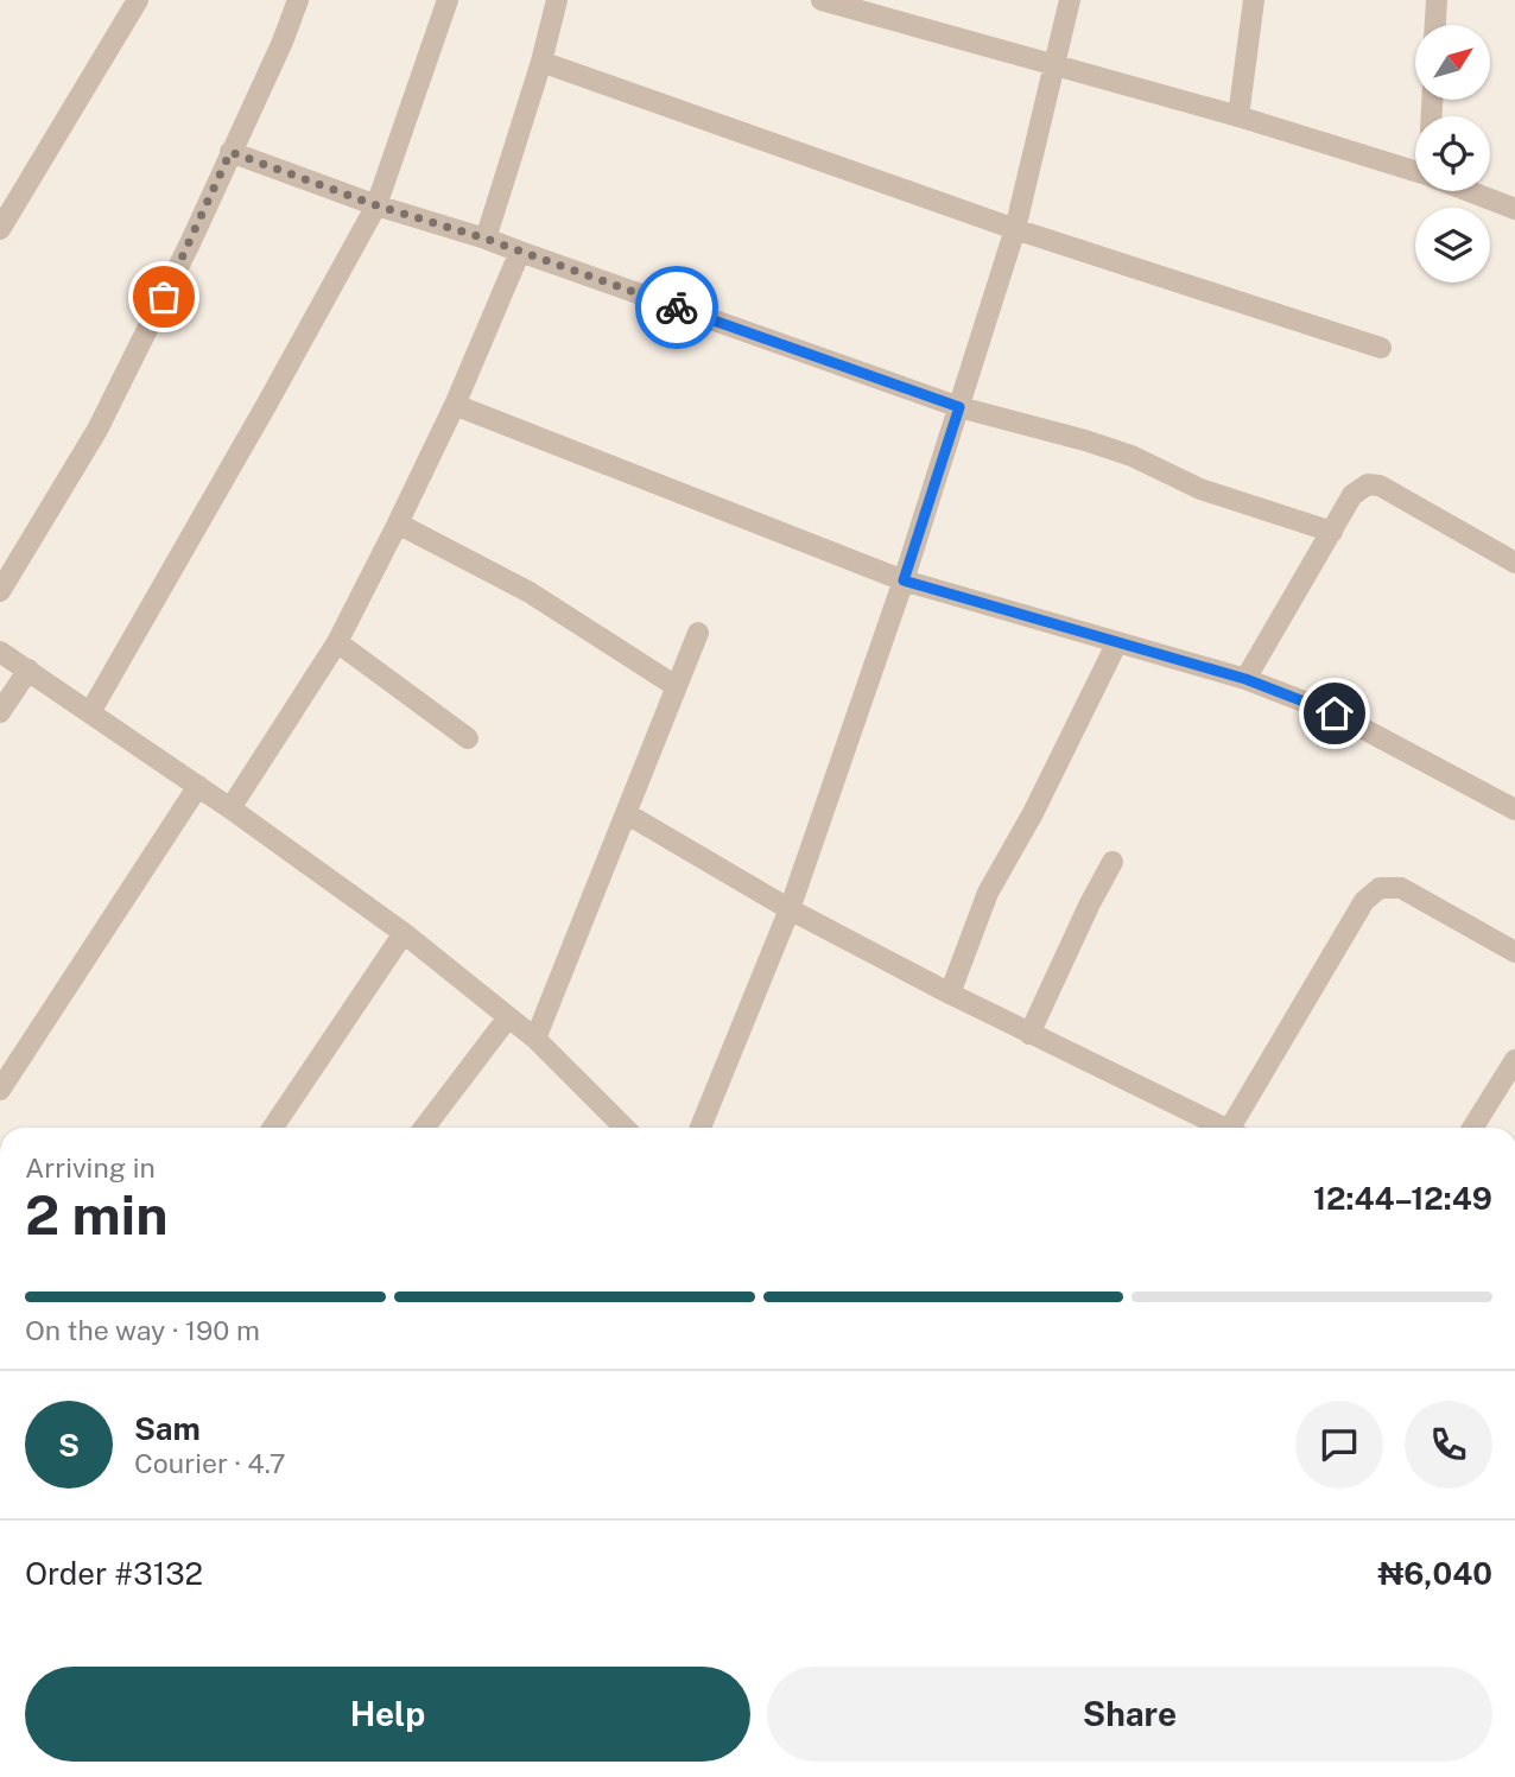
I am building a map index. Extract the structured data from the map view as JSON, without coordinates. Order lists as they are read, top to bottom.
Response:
{
  "north": "top right",
  "page": {
    "heading": ["2 min", "Arriving in", "12:44–12:49"],
    "panel": [
      "Sam",
      "Courier · 4.7",
      "Order #3132",
      "₦6,040"
    ],
    "bar": "On the way · 190 m",
    "round": "S",
    "buttons": ["Help", "Share"]
  }
}
